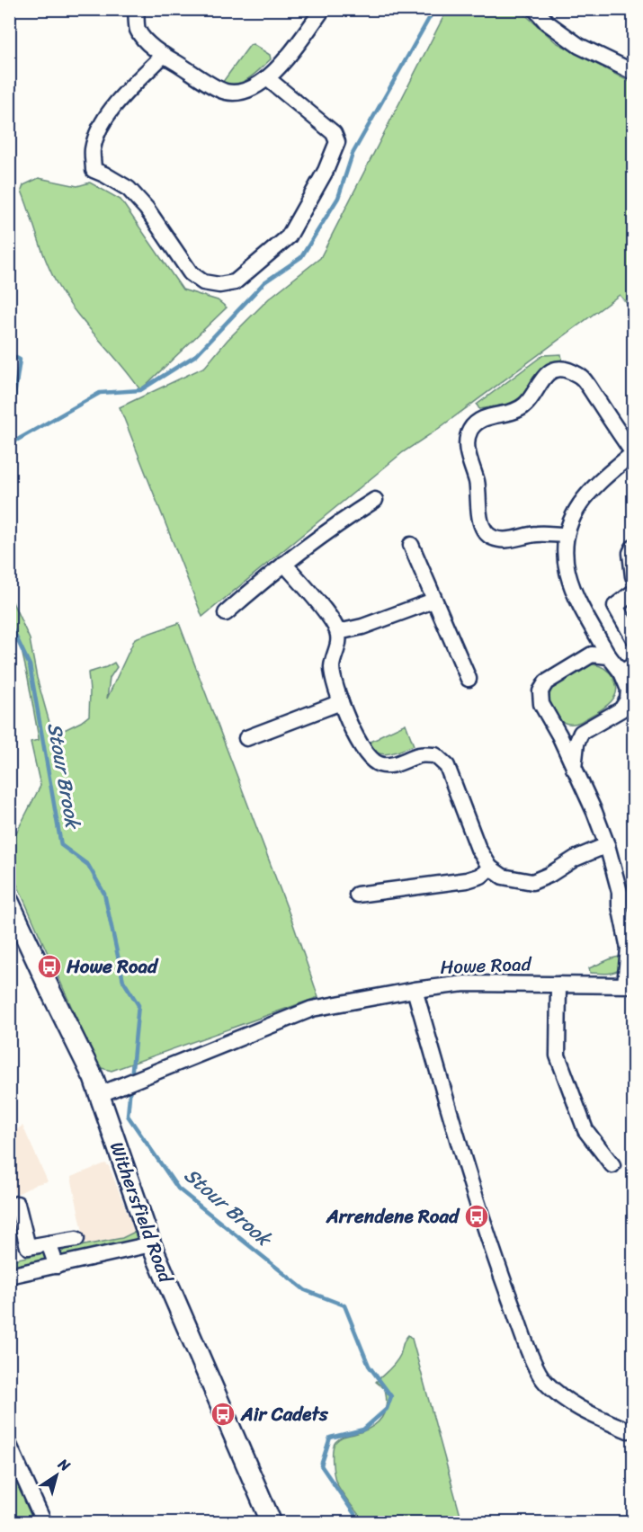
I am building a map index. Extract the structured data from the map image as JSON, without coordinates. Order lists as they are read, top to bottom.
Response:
{
  "streets": {
    "street": ["Howe Road", "Withersfield Road"]
  },
  "crossings": [
    ["Howe Road", "Withersfield Road"]
  ],
  "water": ["Stour Brook"],
  "places": {
    "bus stop": ["Howe Road", "Arrendene Road", "Air Cadets"]
  },
  "north": "top right"
}
